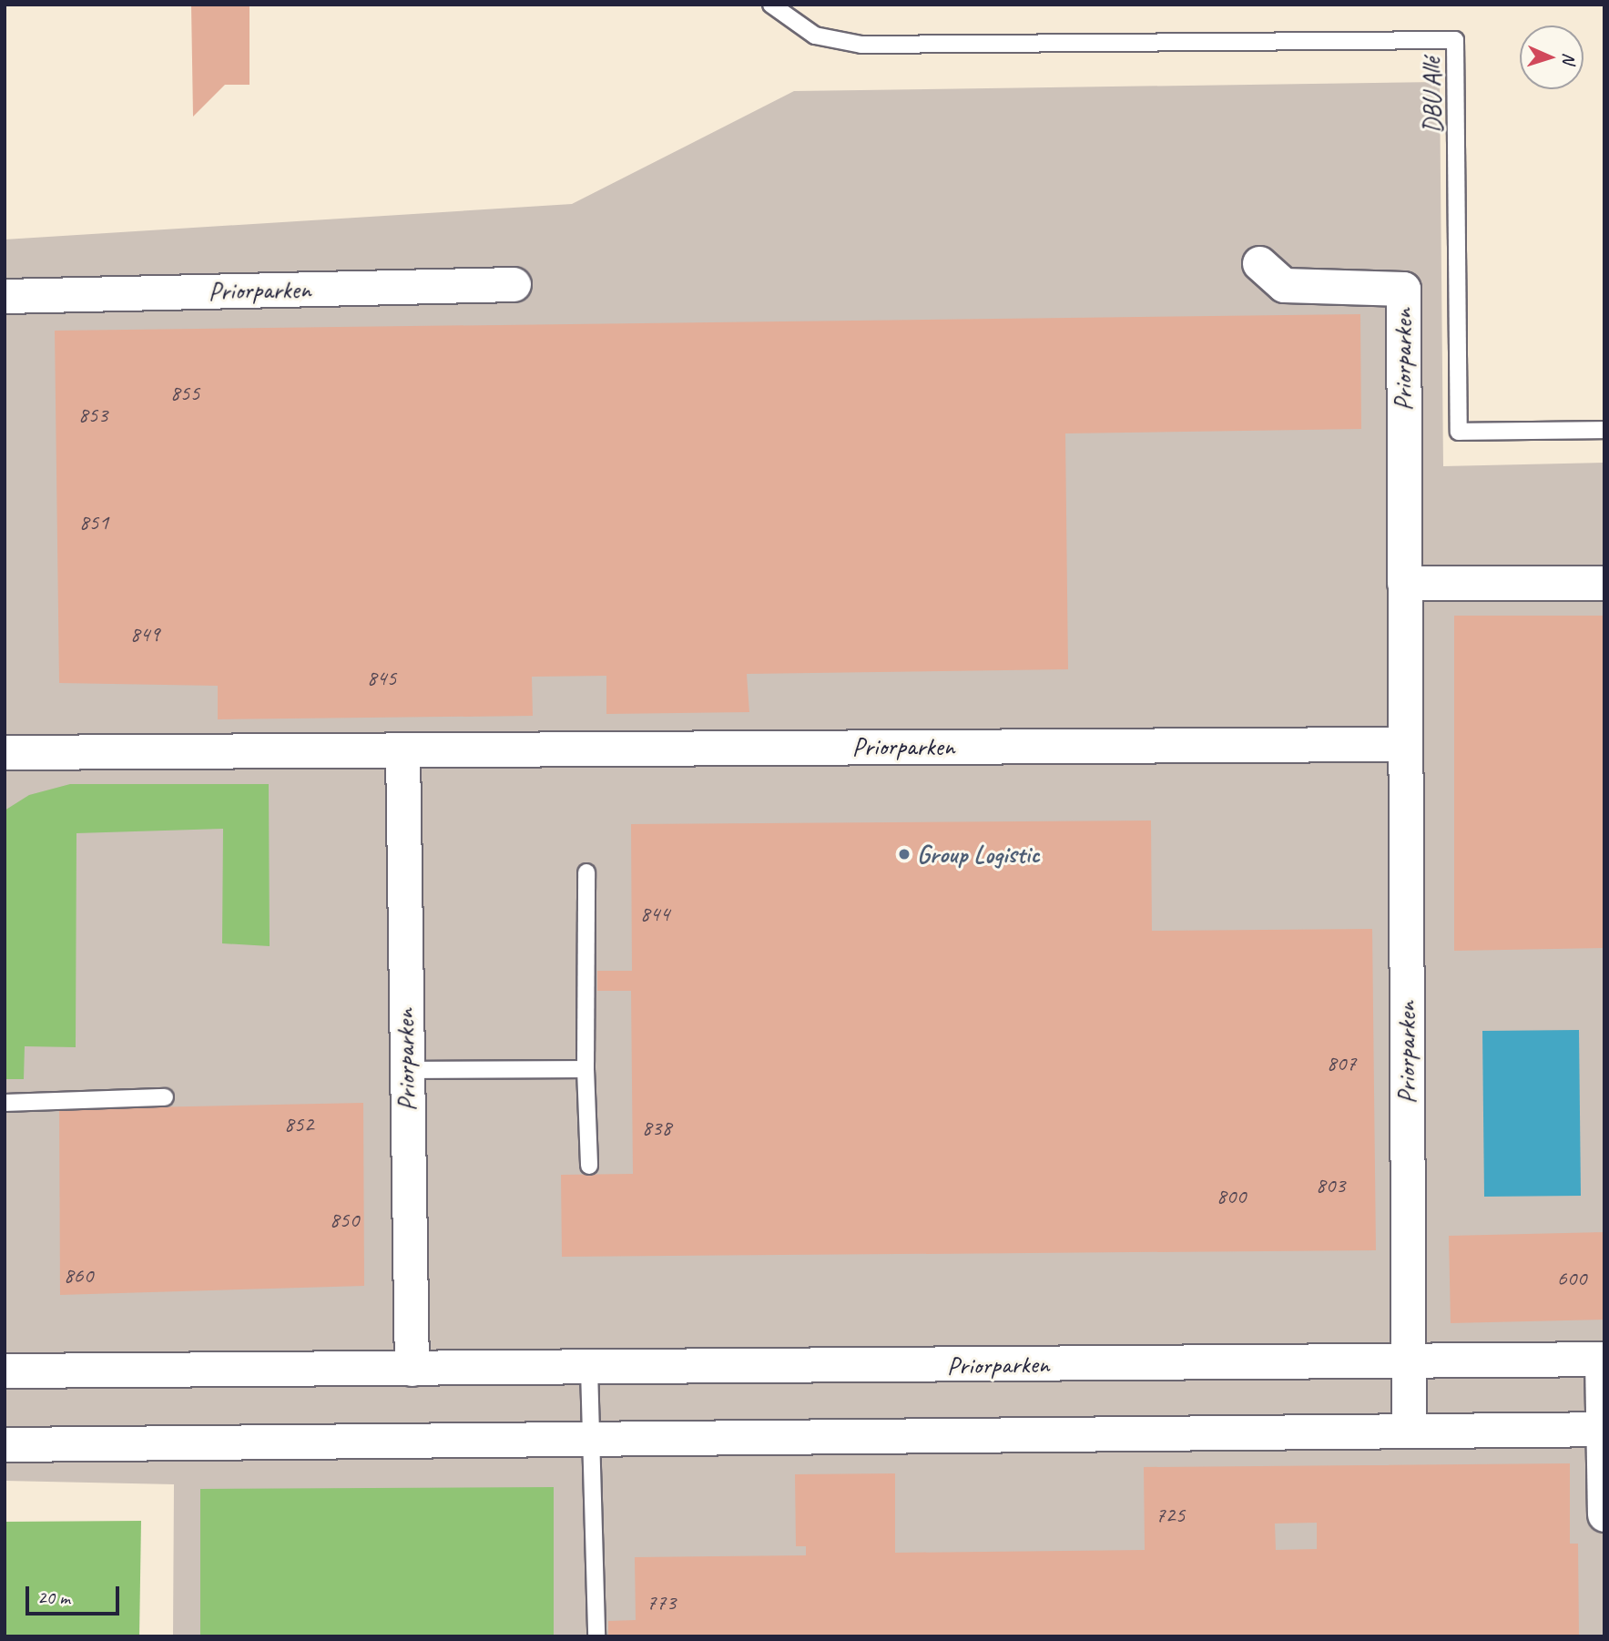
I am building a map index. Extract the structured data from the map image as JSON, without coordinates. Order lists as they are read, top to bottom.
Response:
{
  "streets": {
    "street": ["Priorparken"],
    "lane": ["DBU Allé"]
  },
  "places": ["Group Logistic"],
  "house_numbers": [
    "855",
    "853",
    "851",
    "849",
    "845",
    "844",
    "807",
    "852",
    "838",
    "803",
    "800",
    "850",
    "860",
    "600",
    "725",
    "773"
  ],
  "scale_bar": "20 m",
  "north": "right"
}
